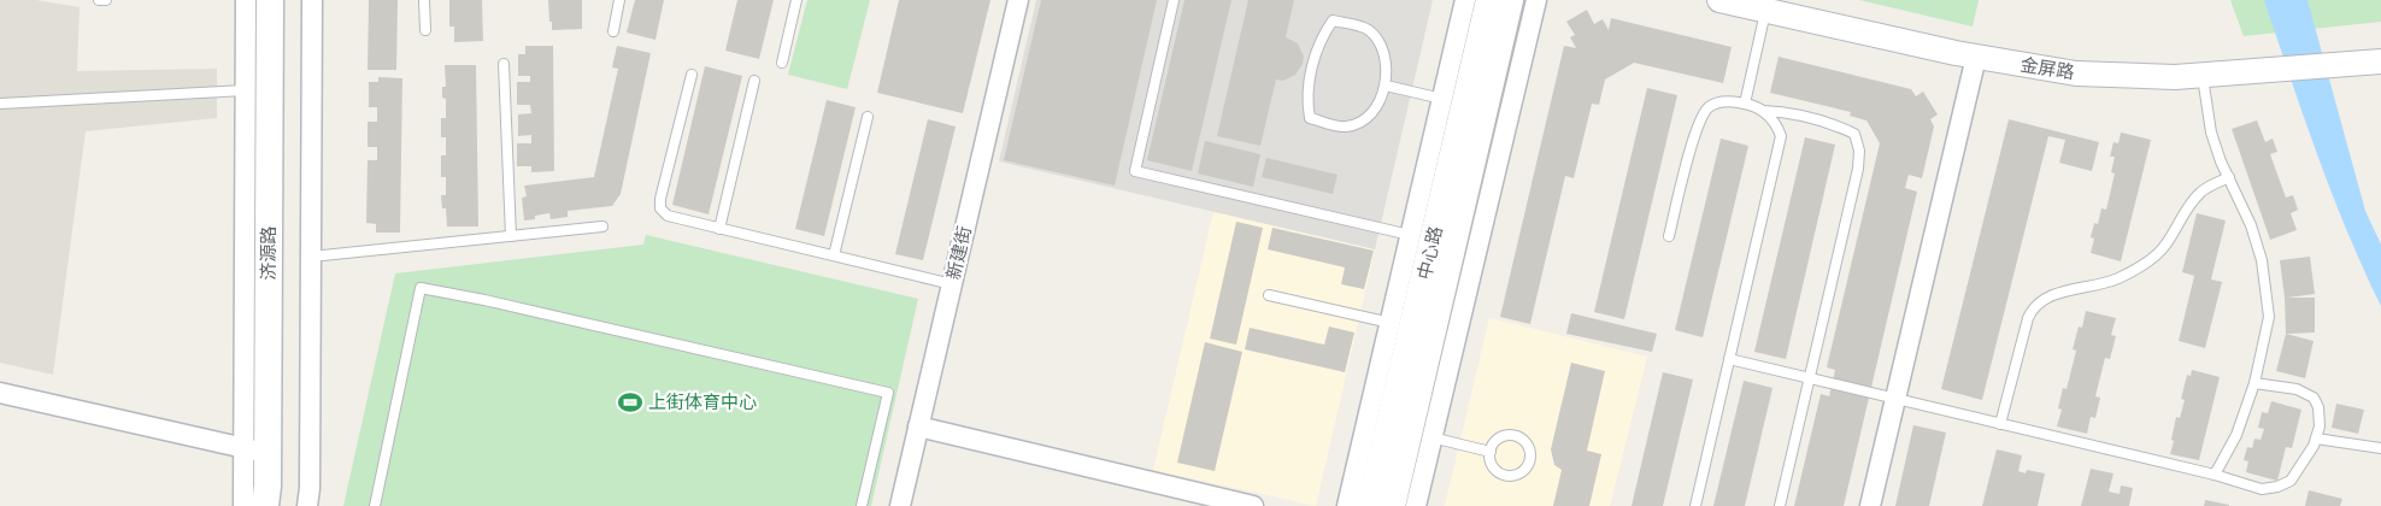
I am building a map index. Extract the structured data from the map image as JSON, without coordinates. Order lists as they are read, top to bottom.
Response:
{
  "streets": {
    "main road": ["济源路", "中心路"],
    "street": ["金屏路", "新建街"]
  },
  "places": {
    "sports": ["上街体育中心"]
  }
}
